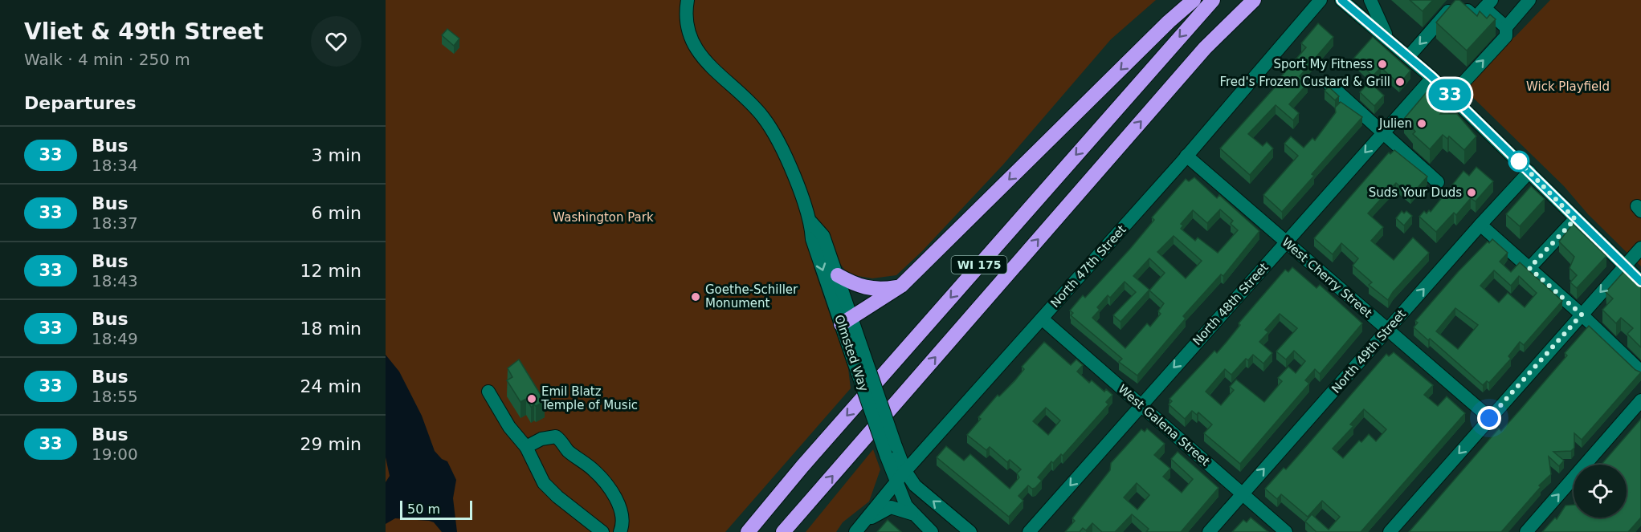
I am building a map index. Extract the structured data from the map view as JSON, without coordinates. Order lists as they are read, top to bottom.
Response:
{
  "streets": {
    "highway": ["WI 175"],
    "street": [
      "North 47th Street",
      "West Cherry Street",
      "North 48th Street",
      "North 49th Street",
      "Olmsted Way",
      "West Galena Street"
    ]
  },
  "crossings": [
    ["North 47th Street", "West Cherry Street"],
    ["North 47th Street", "Olmsted Way"],
    ["North 47th Street", "West Galena Street"],
    ["West Cherry Street", "North 48th Street"],
    ["West Cherry Street", "North 49th Street"],
    ["North 48th Street", "West Galena Street"],
    ["North 49th Street", "West Galena Street"]
  ],
  "one_way": ["North 48th Street", "North 49th Street"],
  "parks": ["Wick Playfield", "Washington Park"],
  "places": [
    "Sport My Fitness",
    "Fred's Frozen Custard & Grill",
    "Julien",
    "Suds Your Duds",
    "Goethe-Schiller Monument",
    "Emil Blatz Temple of Music"
  ],
  "lines": ["bus line 33"],
  "scale_bar": "50 m",
  "page": {
    "heading": [
      ["Vliet & 49th Street", "Walk · 4 min · 250 m"],
      "Departures"
    ],
    "on_map": "33",
    "list": [
      {
        "mark": "33",
        "name": "Bus",
        "note": "18:34",
        "value": "3 min"
      },
      {
        "mark": "33",
        "name": "Bus",
        "note": "18:37",
        "value": "6 min"
      },
      {
        "mark": "33",
        "name": "Bus",
        "note": "18:43",
        "value": "12 min"
      },
      {
        "mark": "33",
        "name": "Bus",
        "note": "18:49",
        "value": "18 min"
      },
      {
        "mark": "33",
        "name": "Bus",
        "note": "18:55",
        "value": "24 min"
      },
      {
        "mark": "33",
        "name": "Bus",
        "note": "19:00",
        "value": "29 min"
      }
    ],
    "scale": "50 m"
  }
}
